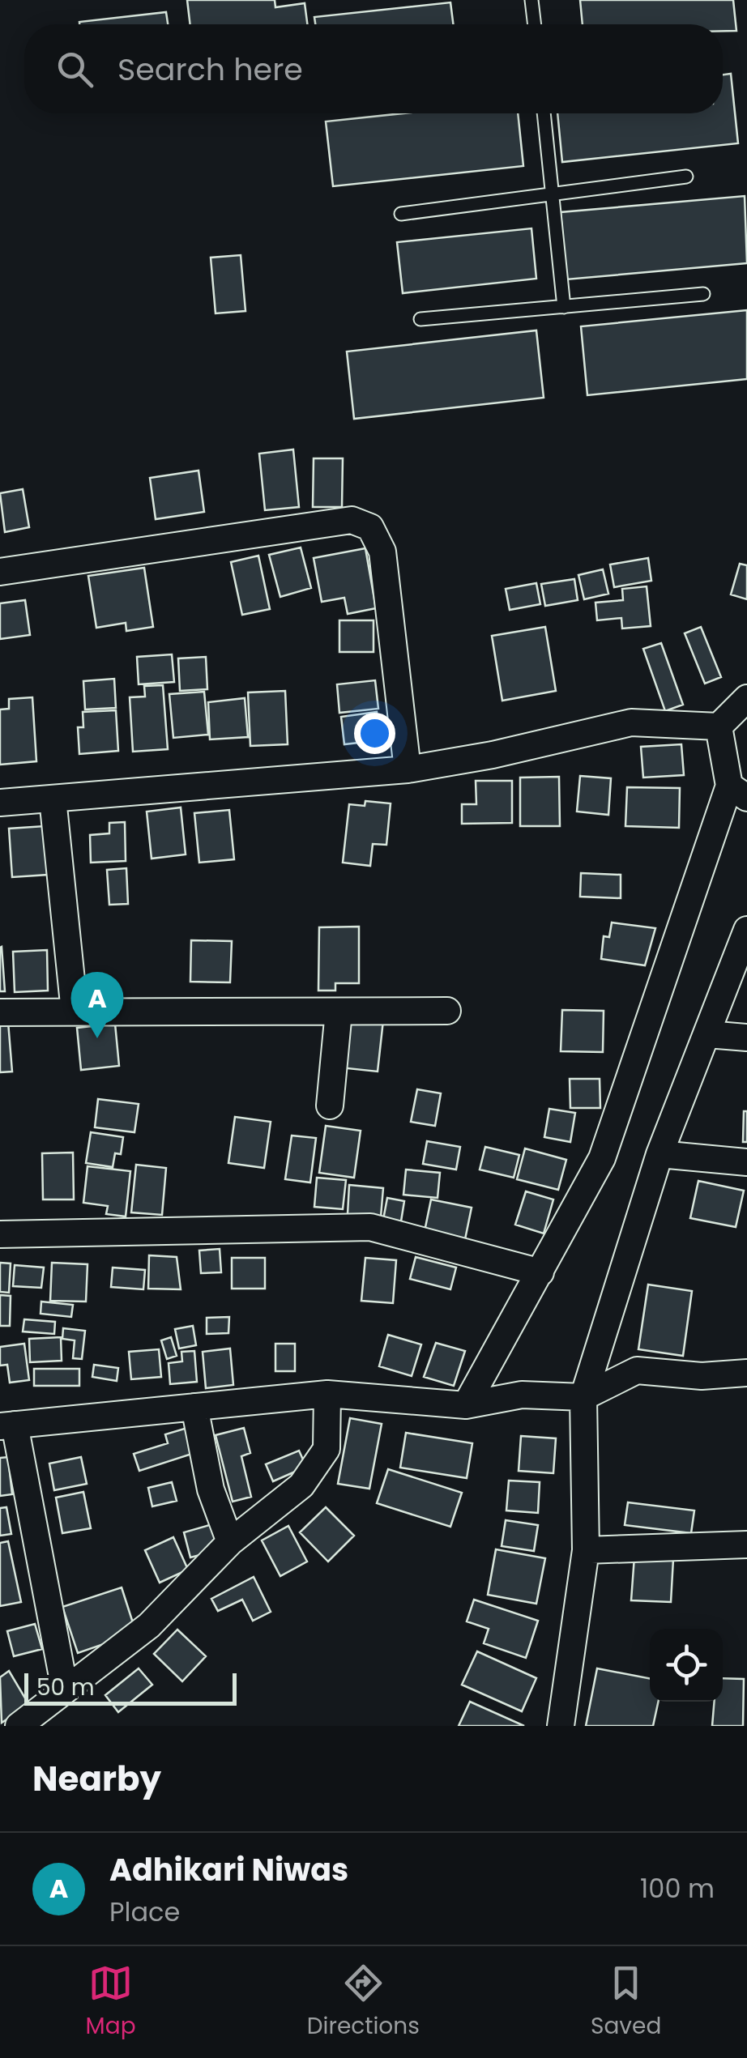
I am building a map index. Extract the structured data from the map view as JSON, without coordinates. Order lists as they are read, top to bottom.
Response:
{
  "scale_bar": "50 m",
  "page": {
    "search": "Search here",
    "pins": "A",
    "scale": "50 m",
    "heading": "Nearby",
    "list": [
      {
        "mark": "A",
        "name": "Adhikari Niwas",
        "note": "Place",
        "value": "100 m"
      }
    ],
    "nav": ["Map", "Directions", "Saved"]
  }
}
